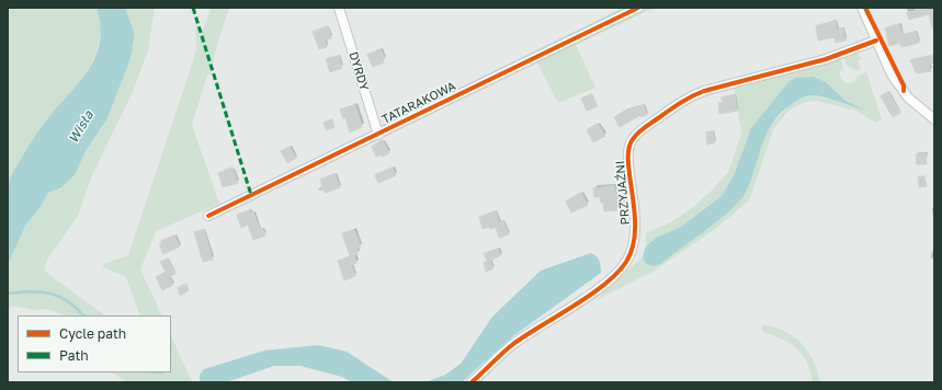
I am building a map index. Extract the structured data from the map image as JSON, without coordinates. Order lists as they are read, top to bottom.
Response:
{
  "streets": {
    "street": ["DYRDY", "TATARAKOWA", "PRZYJAŹNI"]
  },
  "crossings": [
    ["DYRDY", "TATARAKOWA"]
  ],
  "water": ["Wisła"],
  "legend": ["Cycle path", "Path"]
}
